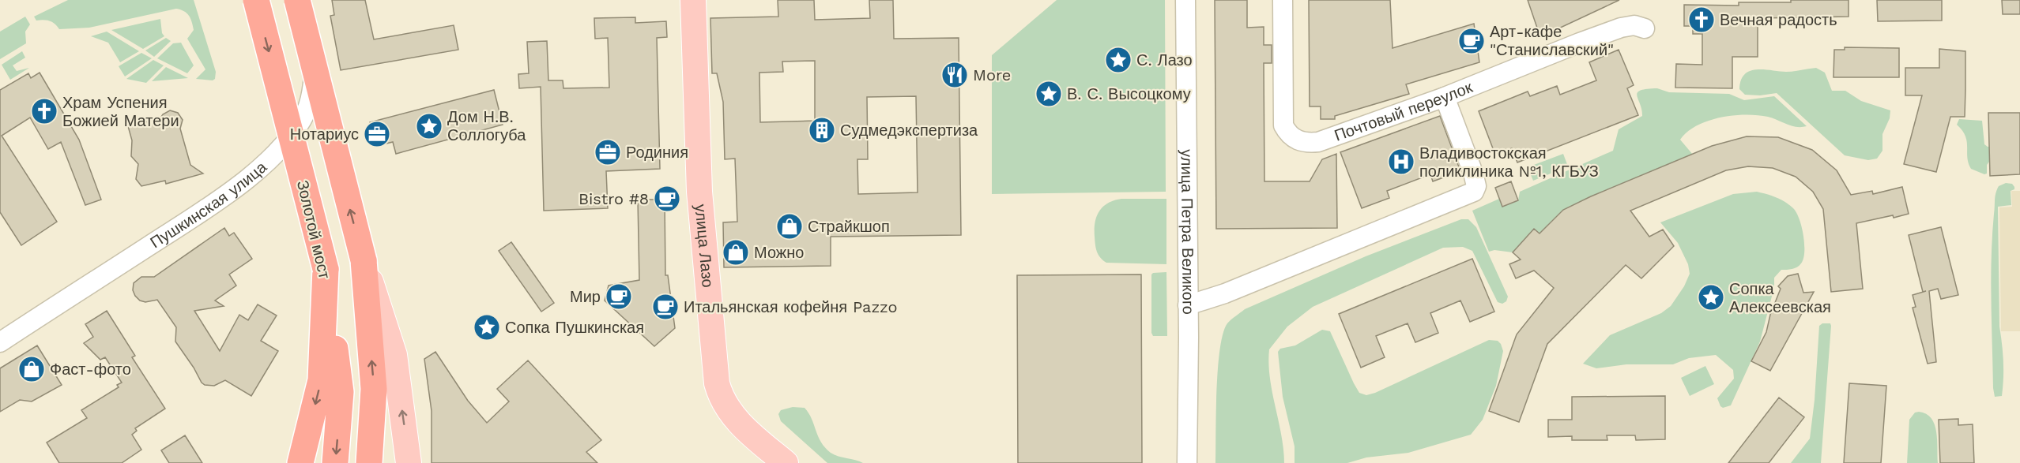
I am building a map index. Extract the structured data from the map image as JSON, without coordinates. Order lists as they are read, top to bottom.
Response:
{
  "streets": {
    "highway": ["Золотой мост"],
    "main road": ["улица Лазо"],
    "street": ["Почтовый переулок", "Пушкинская улица", "улица Петра Великого"]
  },
  "places": {
    "church": ["Вечная радость", "Храм Успения Божией Матери"],
    "cafe": [
      "Арт-кафе \"Станиславский\"",
      "Bistro #8",
      "Мир",
      "Итальянская кофейня Pazzo"
    ],
    "place": [
      "С. Лазо",
      "В. С. Высоцкому",
      "Дом Н.В. Соллогуба",
      "Сопка Алексеевская",
      "Сопка Пушкинская"
    ],
    "restaurant": ["More"],
    "building": ["Судмедэкспертиза"],
    "office": ["Нотариус", "Родиния"],
    "hospital": ["Владивостокская поликлиника №1, КГБУЗ"],
    "shop": ["Страйкшоп", "Можно", "Фаст-фото"]
  }
}
